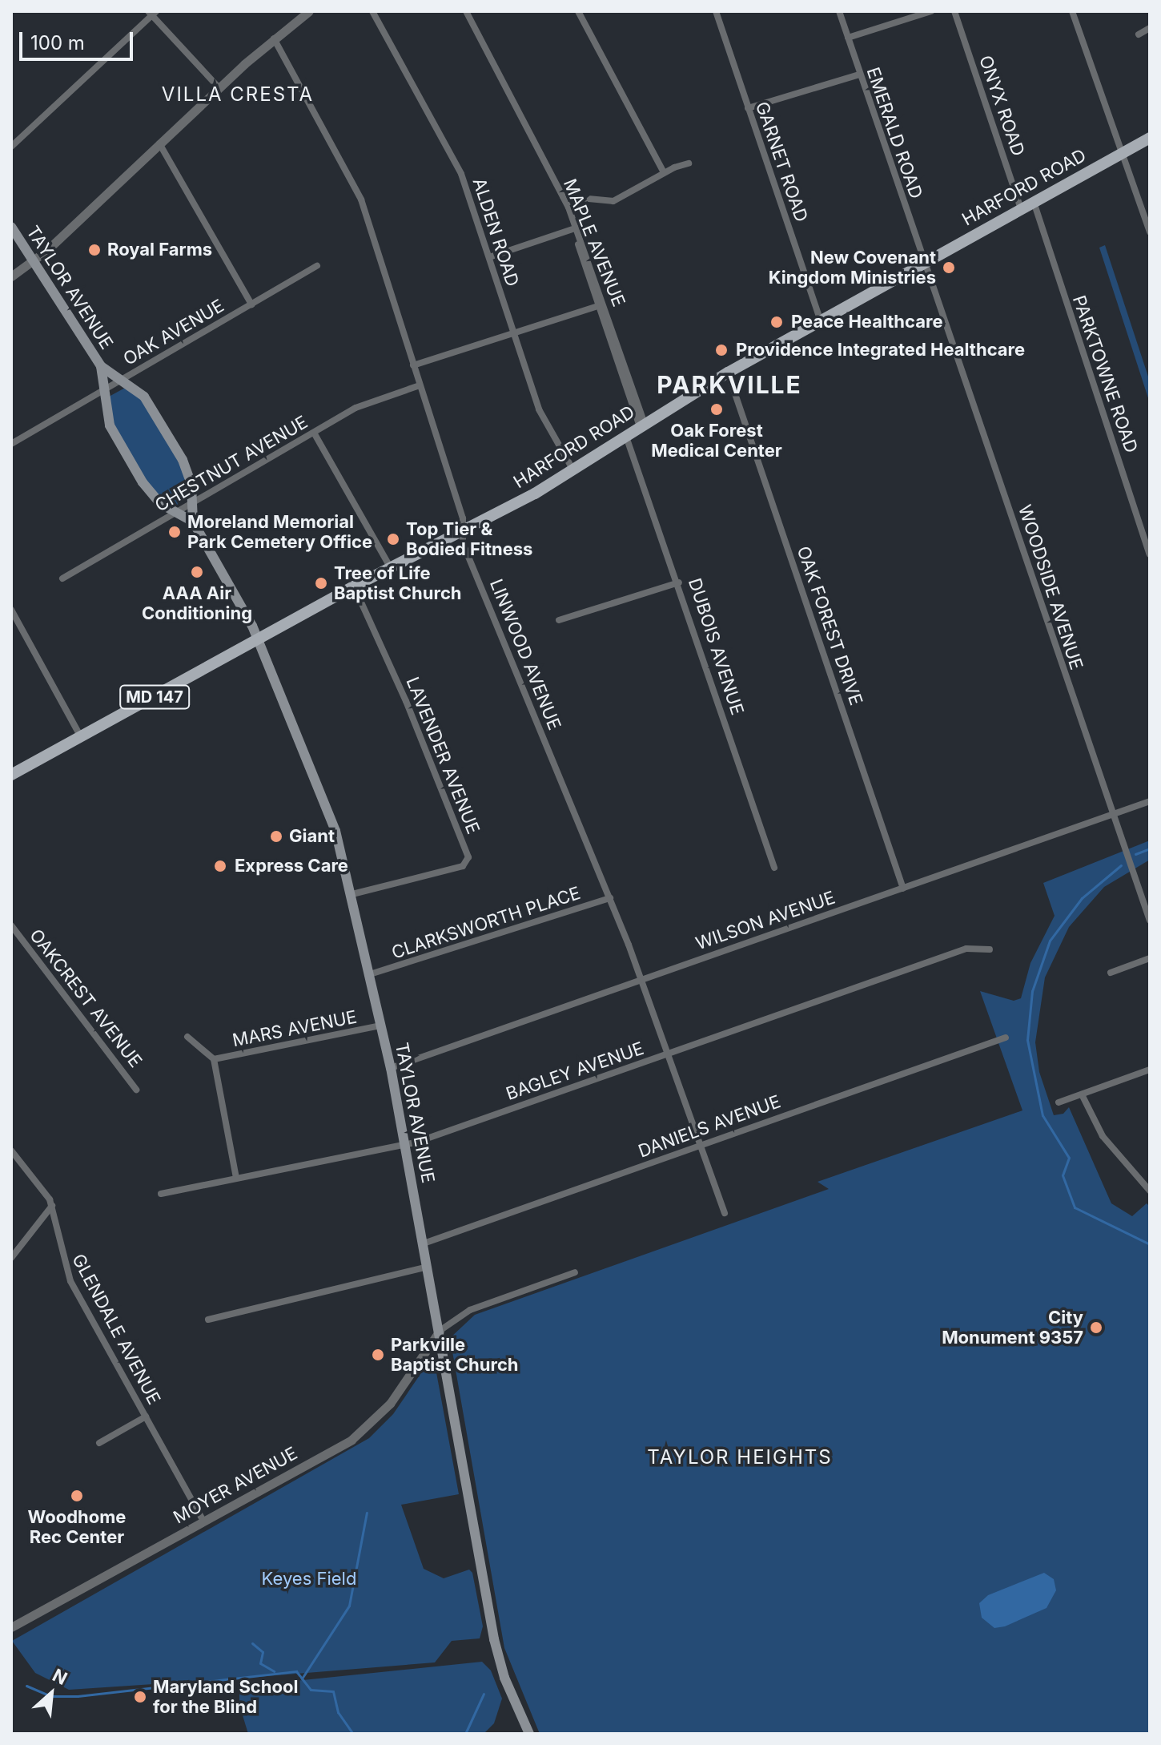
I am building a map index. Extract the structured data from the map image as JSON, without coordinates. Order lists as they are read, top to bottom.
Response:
{
  "streets": {
    "main road": ["HARFORD ROAD", "TAYLOR AVENUE", "MD 147"],
    "street": [
      "ONYX ROAD",
      "EMERALD ROAD",
      "GARNET ROAD",
      "ALDEN ROAD",
      "MAPLE AVENUE",
      "OAK AVENUE",
      "PARKTOWNE ROAD",
      "CHESTNUT AVENUE",
      "WOODSIDE AVENUE",
      "OAK FOREST DRIVE",
      "DUBOIS AVENUE",
      "LINWOOD AVENUE",
      "LAVENDER AVENUE",
      "WILSON AVENUE",
      "CLARKSWORTH PLACE",
      "OAKCREST AVENUE",
      "MARS AVENUE",
      "BAGLEY AVENUE",
      "DANIELS AVENUE",
      "GLENDALE AVENUE",
      "MOYER AVENUE"
    ]
  },
  "crossings": [
    ["ONYX ROAD", "HARFORD ROAD"],
    ["EMERALD ROAD", "HARFORD ROAD"],
    ["EMERALD ROAD", "WOODSIDE AVENUE"],
    ["GARNET ROAD", "HARFORD ROAD"],
    ["HARFORD ROAD", "ALDEN ROAD"],
    ["HARFORD ROAD", "MAPLE AVENUE"],
    ["HARFORD ROAD", "TAYLOR AVENUE"],
    ["HARFORD ROAD", "PARKTOWNE ROAD"],
    ["HARFORD ROAD", "WOODSIDE AVENUE"],
    ["HARFORD ROAD", "OAK FOREST DRIVE"],
    ["HARFORD ROAD", "DUBOIS AVENUE"],
    ["HARFORD ROAD", "LINWOOD AVENUE"],
    ["HARFORD ROAD", "LAVENDER AVENUE"],
    ["TAYLOR AVENUE", "OAK AVENUE"],
    ["TAYLOR AVENUE", "CHESTNUT AVENUE"],
    ["TAYLOR AVENUE", "LAVENDER AVENUE"],
    ["TAYLOR AVENUE", "WILSON AVENUE"],
    ["TAYLOR AVENUE", "CLARKSWORTH PLACE"],
    ["TAYLOR AVENUE", "MARS AVENUE"],
    ["TAYLOR AVENUE", "BAGLEY AVENUE"],
    ["TAYLOR AVENUE", "DANIELS AVENUE"],
    ["TAYLOR AVENUE", "MOYER AVENUE"],
    ["CHESTNUT AVENUE", "LINWOOD AVENUE"],
    ["WOODSIDE AVENUE", "WILSON AVENUE"],
    ["OAK FOREST DRIVE", "WILSON AVENUE"],
    ["LINWOOD AVENUE", "WILSON AVENUE"],
    ["LINWOOD AVENUE", "CLARKSWORTH PLACE"],
    ["LINWOOD AVENUE", "BAGLEY AVENUE"],
    ["LINWOOD AVENUE", "DANIELS AVENUE"],
    ["GLENDALE AVENUE", "MOYER AVENUE"]
  ],
  "districts": ["VILLA CRESTA", "PARKVILLE", "TAYLOR HEIGHTS"],
  "parks": ["Keyes Field"],
  "places": [
    "Royal Farms",
    "New Covenant Kingdom Ministries",
    "Peace Healthcare",
    "Providence Integrated Healthcare",
    "Oak Forest Medical Center",
    "Moreland Memorial Park Cemetery Office",
    "Top Tier & Bodied Fitness",
    "AAA Air Conditioning",
    "Tree of Life Baptist Church",
    "Giant",
    "Express Care",
    "City Monument 9357",
    "Parkville Baptist Church",
    "Woodhome Rec Center",
    "Maryland School for the Blind"
  ],
  "scale_bar": "100 m",
  "north": "top right"
}
